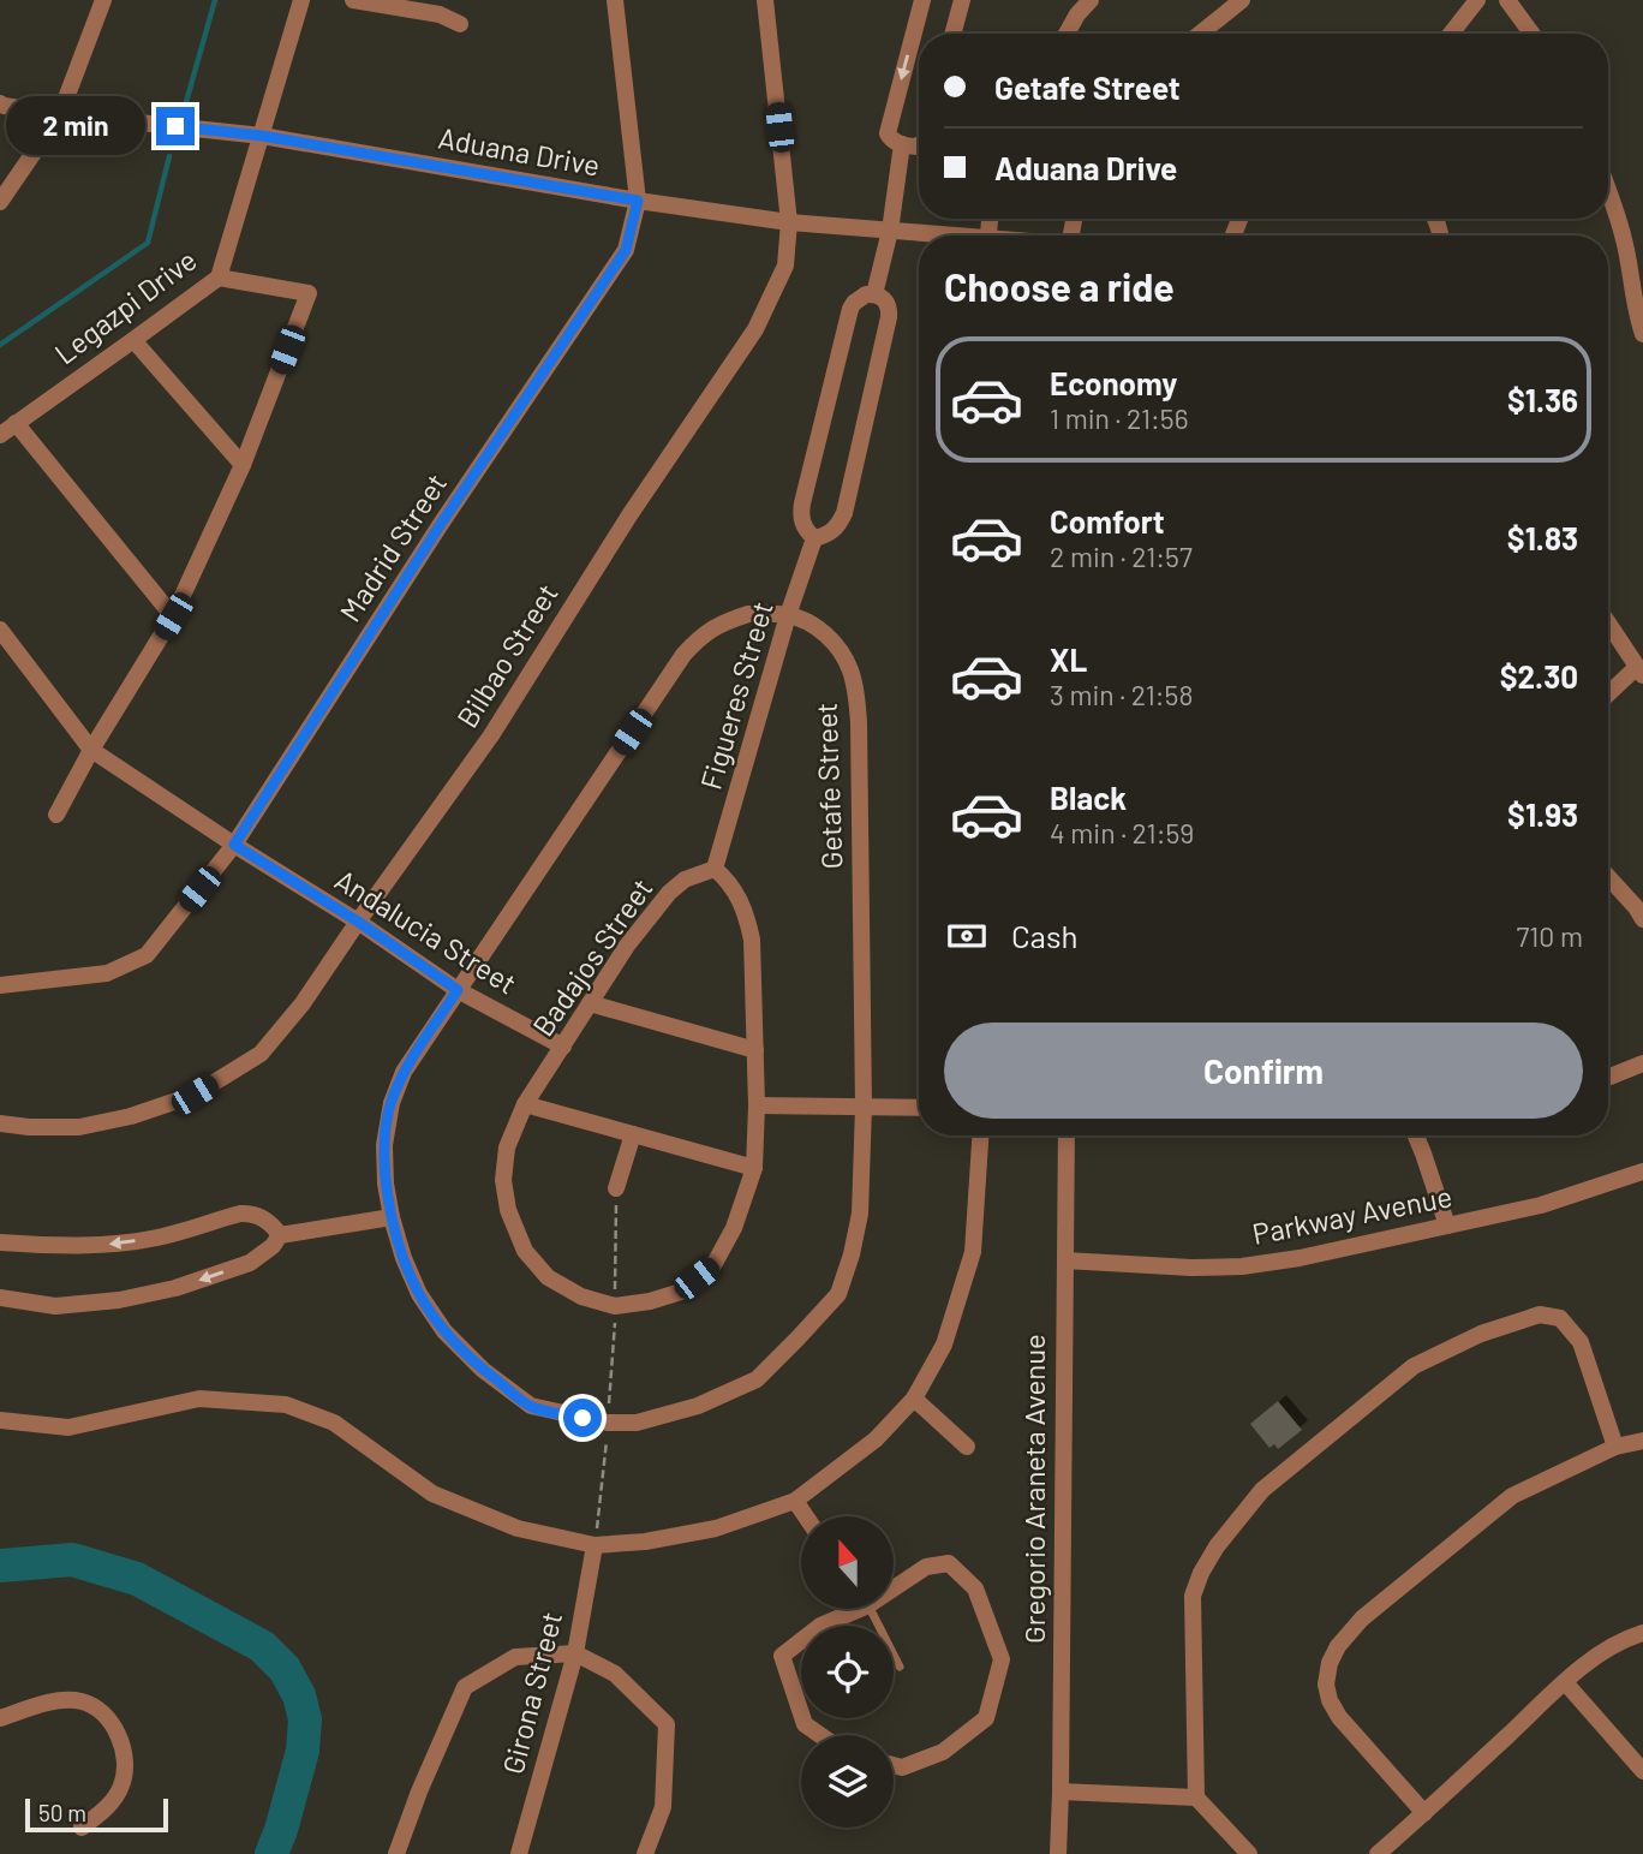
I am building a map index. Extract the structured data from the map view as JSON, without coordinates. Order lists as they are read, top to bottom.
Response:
{
  "streets": {
    "street": [
      "Aduana Drive",
      "Legazpi Drive",
      "Madrid Street",
      "Bilbao Street",
      "Figueres Street",
      "Getafe Street",
      "Andalucia Street",
      "Badajos Street",
      "Parkway Avenue",
      "Gregorio Araneta Avenue",
      "Girona Street"
    ]
  },
  "crossings": [
    ["Aduana Drive", "Legazpi Drive"],
    ["Aduana Drive", "Madrid Street"],
    ["Aduana Drive", "Bilbao Street"],
    ["Madrid Street", "Andalucia Street"],
    ["Bilbao Street", "Andalucia Street"],
    ["Figueres Street", "Getafe Street"],
    ["Figueres Street", "Badajos Street"],
    ["Getafe Street", "Andalucia Street"],
    ["Andalucia Street", "Badajos Street"],
    ["Parkway Avenue", "Gregorio Araneta Avenue"]
  ],
  "scale_bar": "50 m",
  "north": "top",
  "page": {
    "banner": ["Getafe Street", "Aduana Drive"],
    "bubble": "2 min",
    "heading": "Choose a ride",
    "list": [
      {
        "name": "Economy",
        "note": "1 min · 21:56",
        "value": "$1.36"
      },
      {
        "name": "Comfort",
        "note": "2 min · 21:57",
        "value": "$1.83"
      },
      {
        "name": "XL",
        "note": "3 min · 21:58",
        "value": "$2.30"
      },
      {
        "name": "Black",
        "note": "4 min · 21:59",
        "value": "$1.93"
      }
    ],
    "pay": ["Cash", "710 m"],
    "buttons": "Confirm",
    "scale": "50 m"
  }
}
